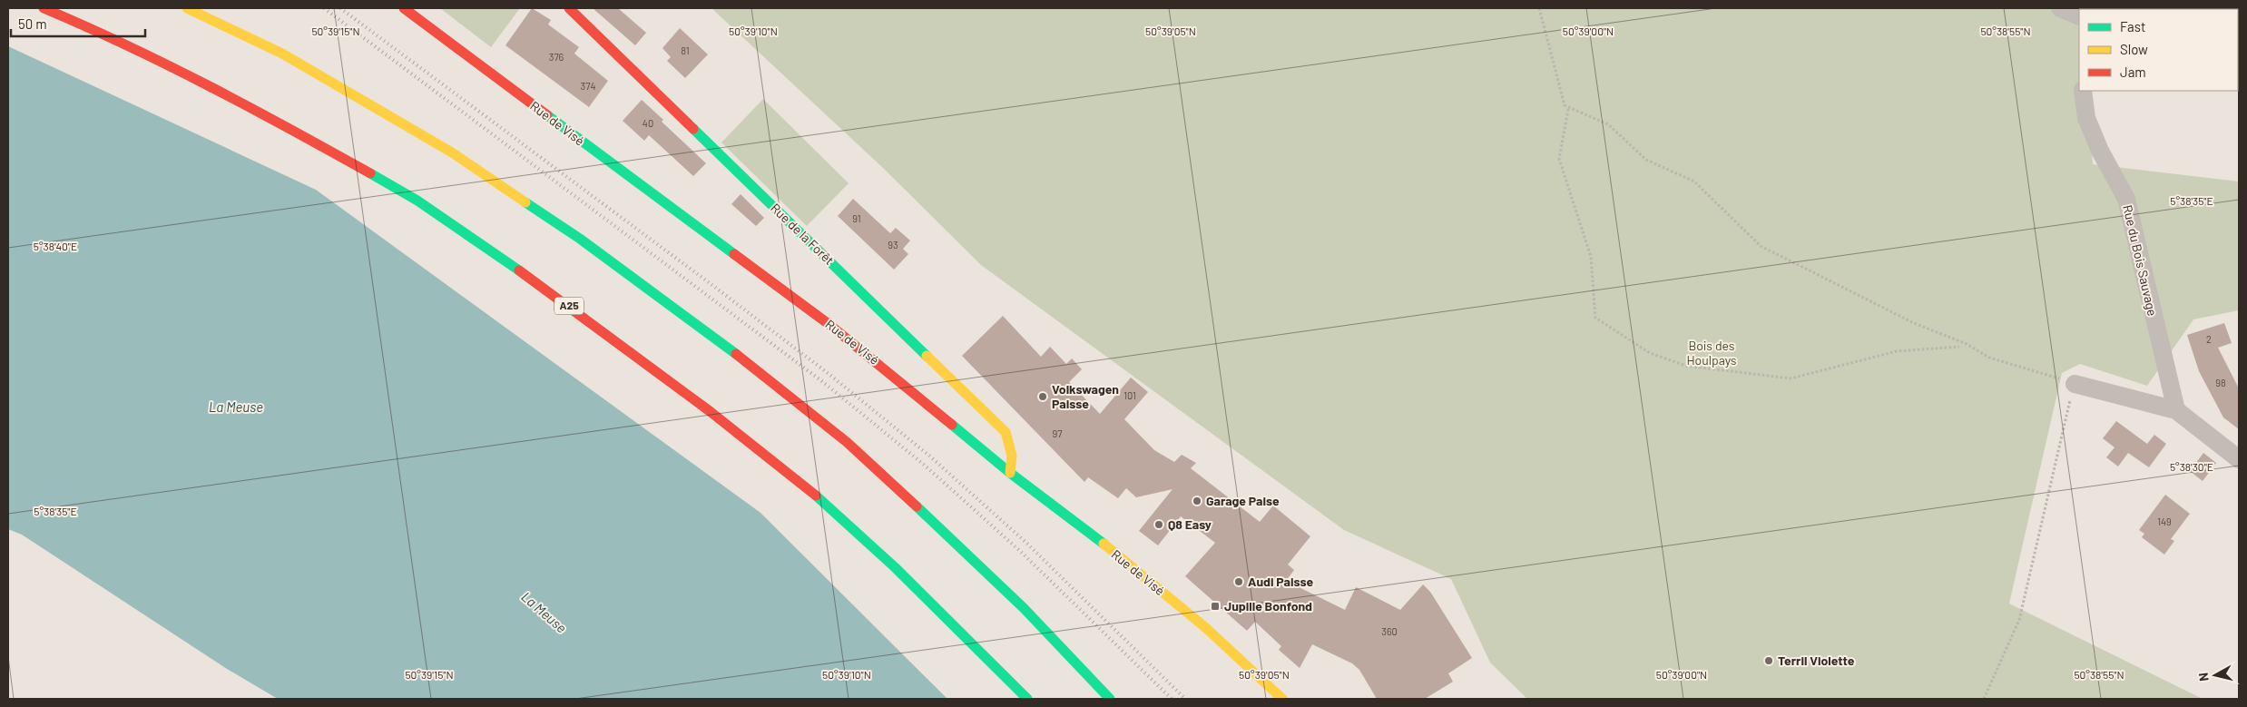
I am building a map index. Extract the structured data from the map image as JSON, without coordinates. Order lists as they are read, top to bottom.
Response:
{
  "streets": {
    "main road": ["Rue de Visé", "Rue de la Forêt", "A25"],
    "street": ["Rue du Bois Sauvage"]
  },
  "crossings": [
    ["Rue de Visé", "Rue de la Forêt"]
  ],
  "water": ["La Meuse"],
  "parks": ["Bois des Houlpays"],
  "places": {
    "other": [
      "Volkswagen Paisse",
      "Garage Paise",
      "Q8 Easy",
      "Audi Paisse",
      "Terril Violette"
    ],
    "transit": ["Jupille Bonfond"]
  },
  "house_numbers": [
    "81",
    "376",
    "374",
    "40",
    "91",
    "93",
    "2",
    "98",
    "101",
    "97",
    "149",
    "360"
  ],
  "legend": ["Fast", "Slow", "Jam"],
  "scale_bar": "50 m",
  "north": "left",
  "coordinates": [
    "50°39'15\"N",
    "50°39'10\"N",
    "50°39'05\"N",
    "50°39'00\"N",
    "50°38'55\"N",
    "5°38'35\"E",
    "5°38'40\"E",
    "5°38'30\"E"
  ]
}
